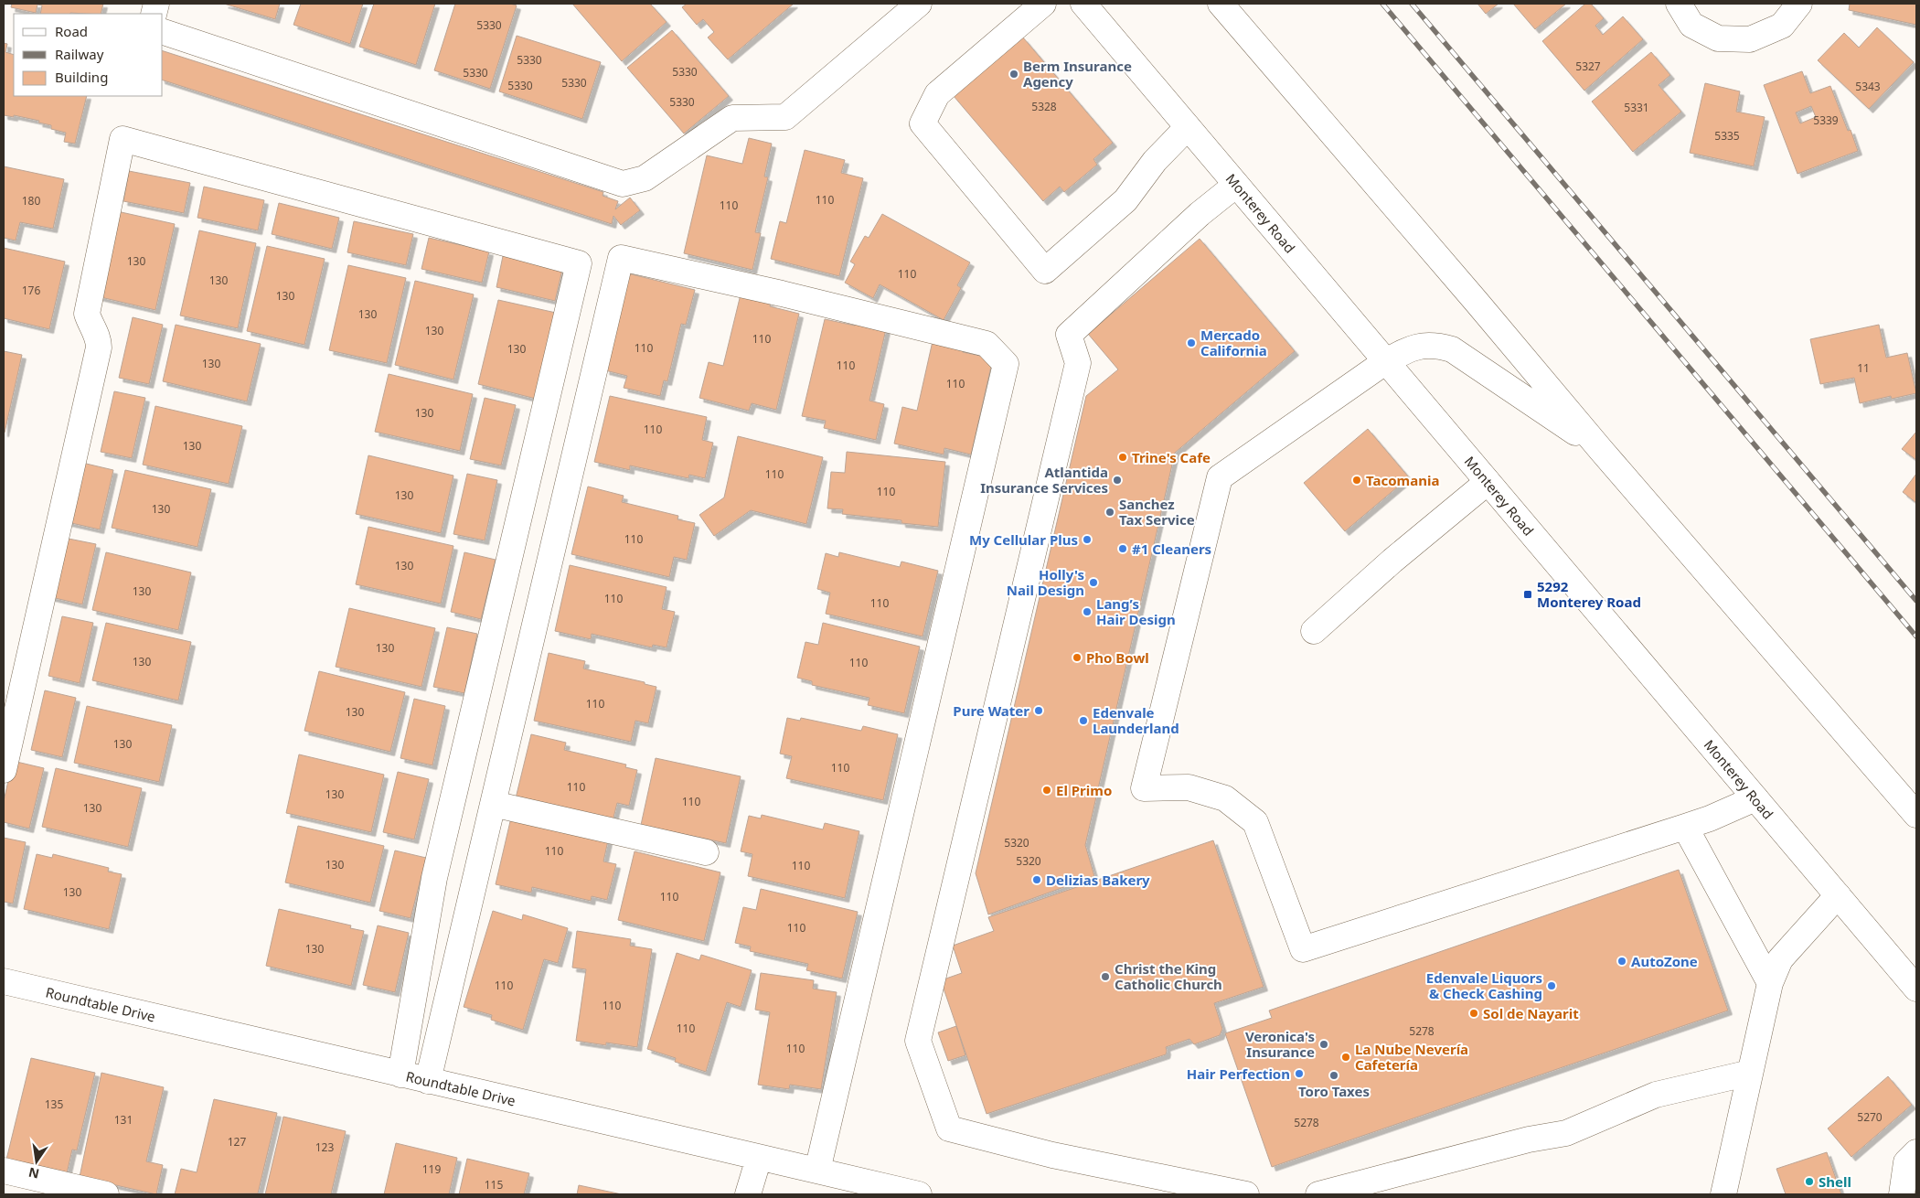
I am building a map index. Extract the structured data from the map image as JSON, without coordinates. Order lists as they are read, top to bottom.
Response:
{
  "streets": {
    "main road": ["Monterey Road", "Roundtable Drive"]
  },
  "places": {
    "other": [
      "Berm Insurance Agency",
      "Mercado California",
      "Trine's Cafe",
      "Atlantida Insurance Services",
      "Tacomania",
      "Sanchez Tax Service",
      "My Cellular Plus",
      "#1 Cleaners",
      "Holly's Nail Design",
      "Lang’s Hair Design",
      "Pho Bowl",
      "Pure Water",
      "Edenvale Launderland",
      "El Primo",
      "Delizias Bakery",
      "AutoZone",
      "Christ the King Catholic Church",
      "Edenvale Liquors & Check Cashing",
      "Sol de Nayarit",
      "Veronica's Insurance",
      "La Nube Nevería Cafetería",
      "Hair Perfection",
      "Toro Taxes",
      "Shell"
    ],
    "transit": ["5292 Monterey Road"]
  },
  "house_numbers": [
    "5330",
    "5330",
    "5327",
    "5330",
    "5330",
    "5330",
    "5330",
    "5343",
    "5330",
    "5328",
    "5331",
    "5339",
    "5335",
    "110",
    "180",
    "110",
    "130",
    "110",
    "130",
    "176",
    "130",
    "130",
    "130",
    "110",
    "110",
    "130",
    "130",
    "110",
    "11",
    "110",
    "130",
    "110",
    "130",
    "110",
    "110",
    "130",
    "130",
    "110",
    "130",
    "130",
    "110",
    "110",
    "130",
    "130",
    "110",
    "110",
    "130",
    "130",
    "110",
    "110",
    "130",
    "110",
    "130",
    "5320",
    "110",
    "5320",
    "130",
    "110",
    "130",
    "110",
    "110",
    "130",
    "110",
    "110",
    "110",
    "5278",
    "110",
    "135",
    "5270",
    "131",
    "5278",
    "127",
    "123",
    "119",
    "115"
  ],
  "legend": ["Road", "Railway", "Building"],
  "north": "bottom"
}
